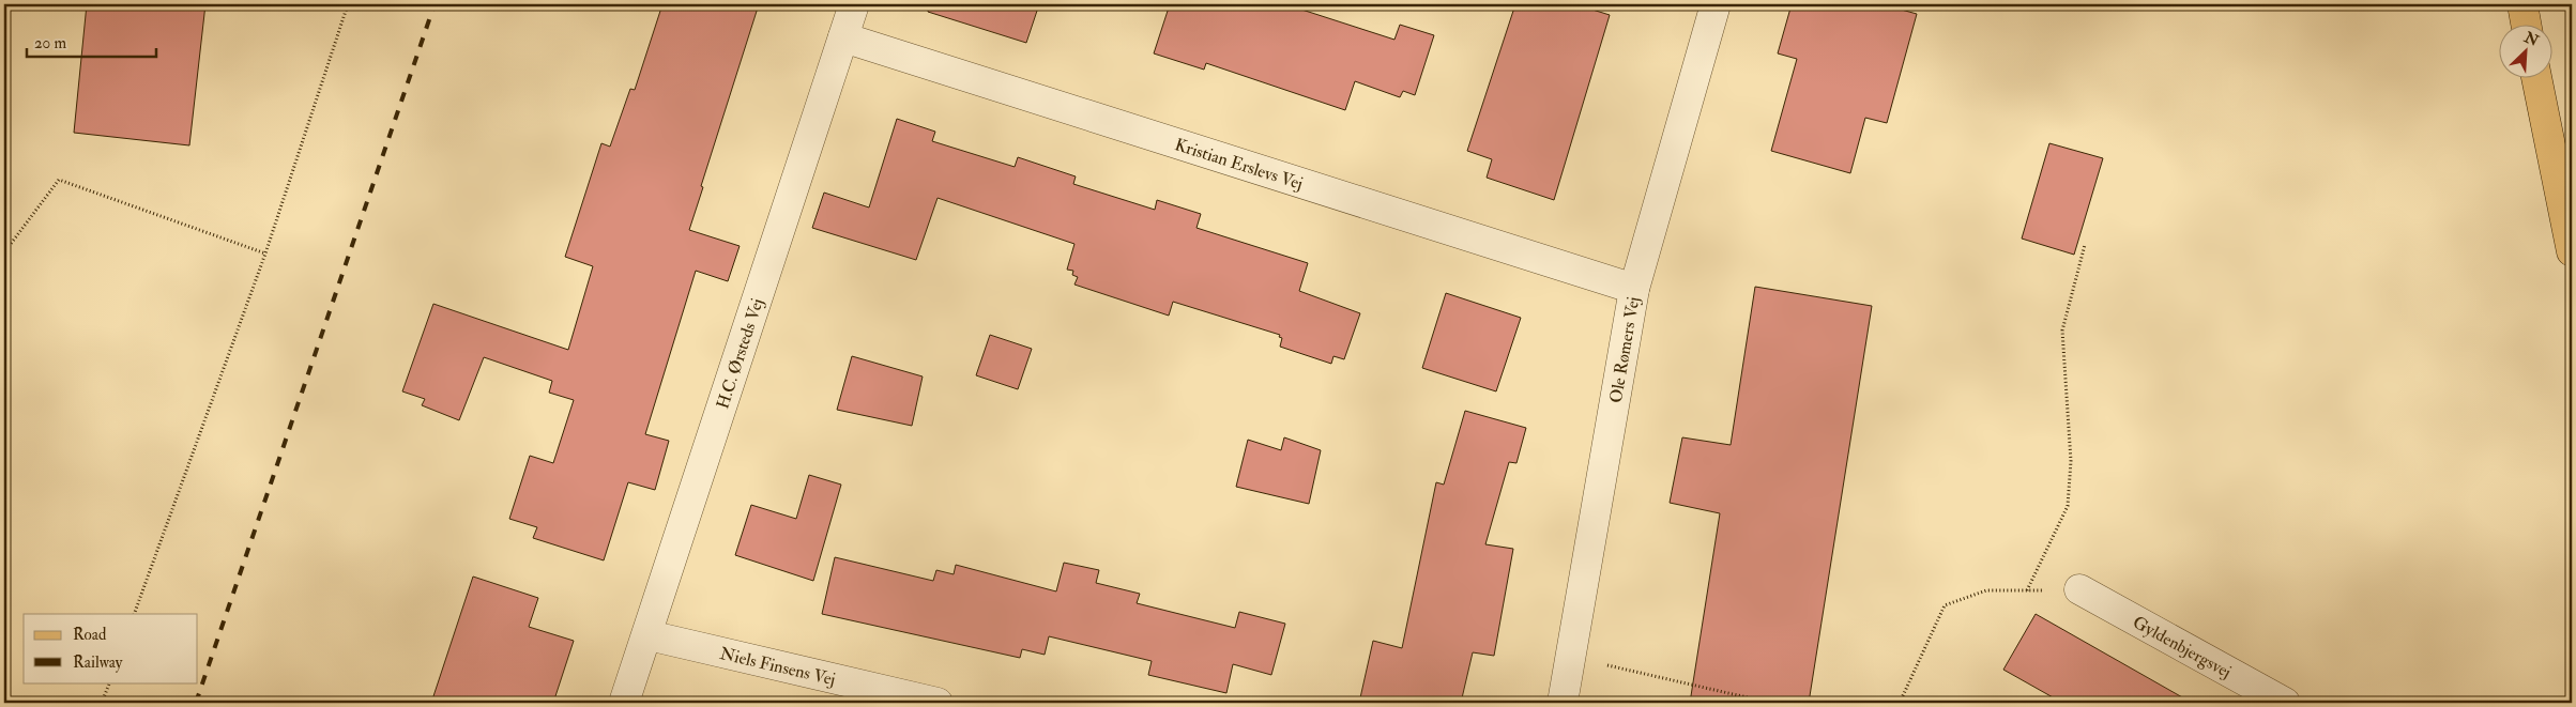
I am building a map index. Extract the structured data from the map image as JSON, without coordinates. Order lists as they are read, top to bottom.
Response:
{
  "streets": {
    "street": [
      "Kristian Erslevs Vej",
      "Ole Rømers Vej",
      "H.C. Ørsteds Vej",
      "Gyldenbjergsvej",
      "Niels Finsens Vej"
    ]
  },
  "crossings": [
    ["Kristian Erslevs Vej", "Ole Rømers Vej"],
    ["Kristian Erslevs Vej", "H.C. Ørsteds Vej"],
    ["H.C. Ørsteds Vej", "Niels Finsens Vej"]
  ],
  "legend": ["Road", "Railway"],
  "scale_bar": "20 m",
  "north": "top right"
}
